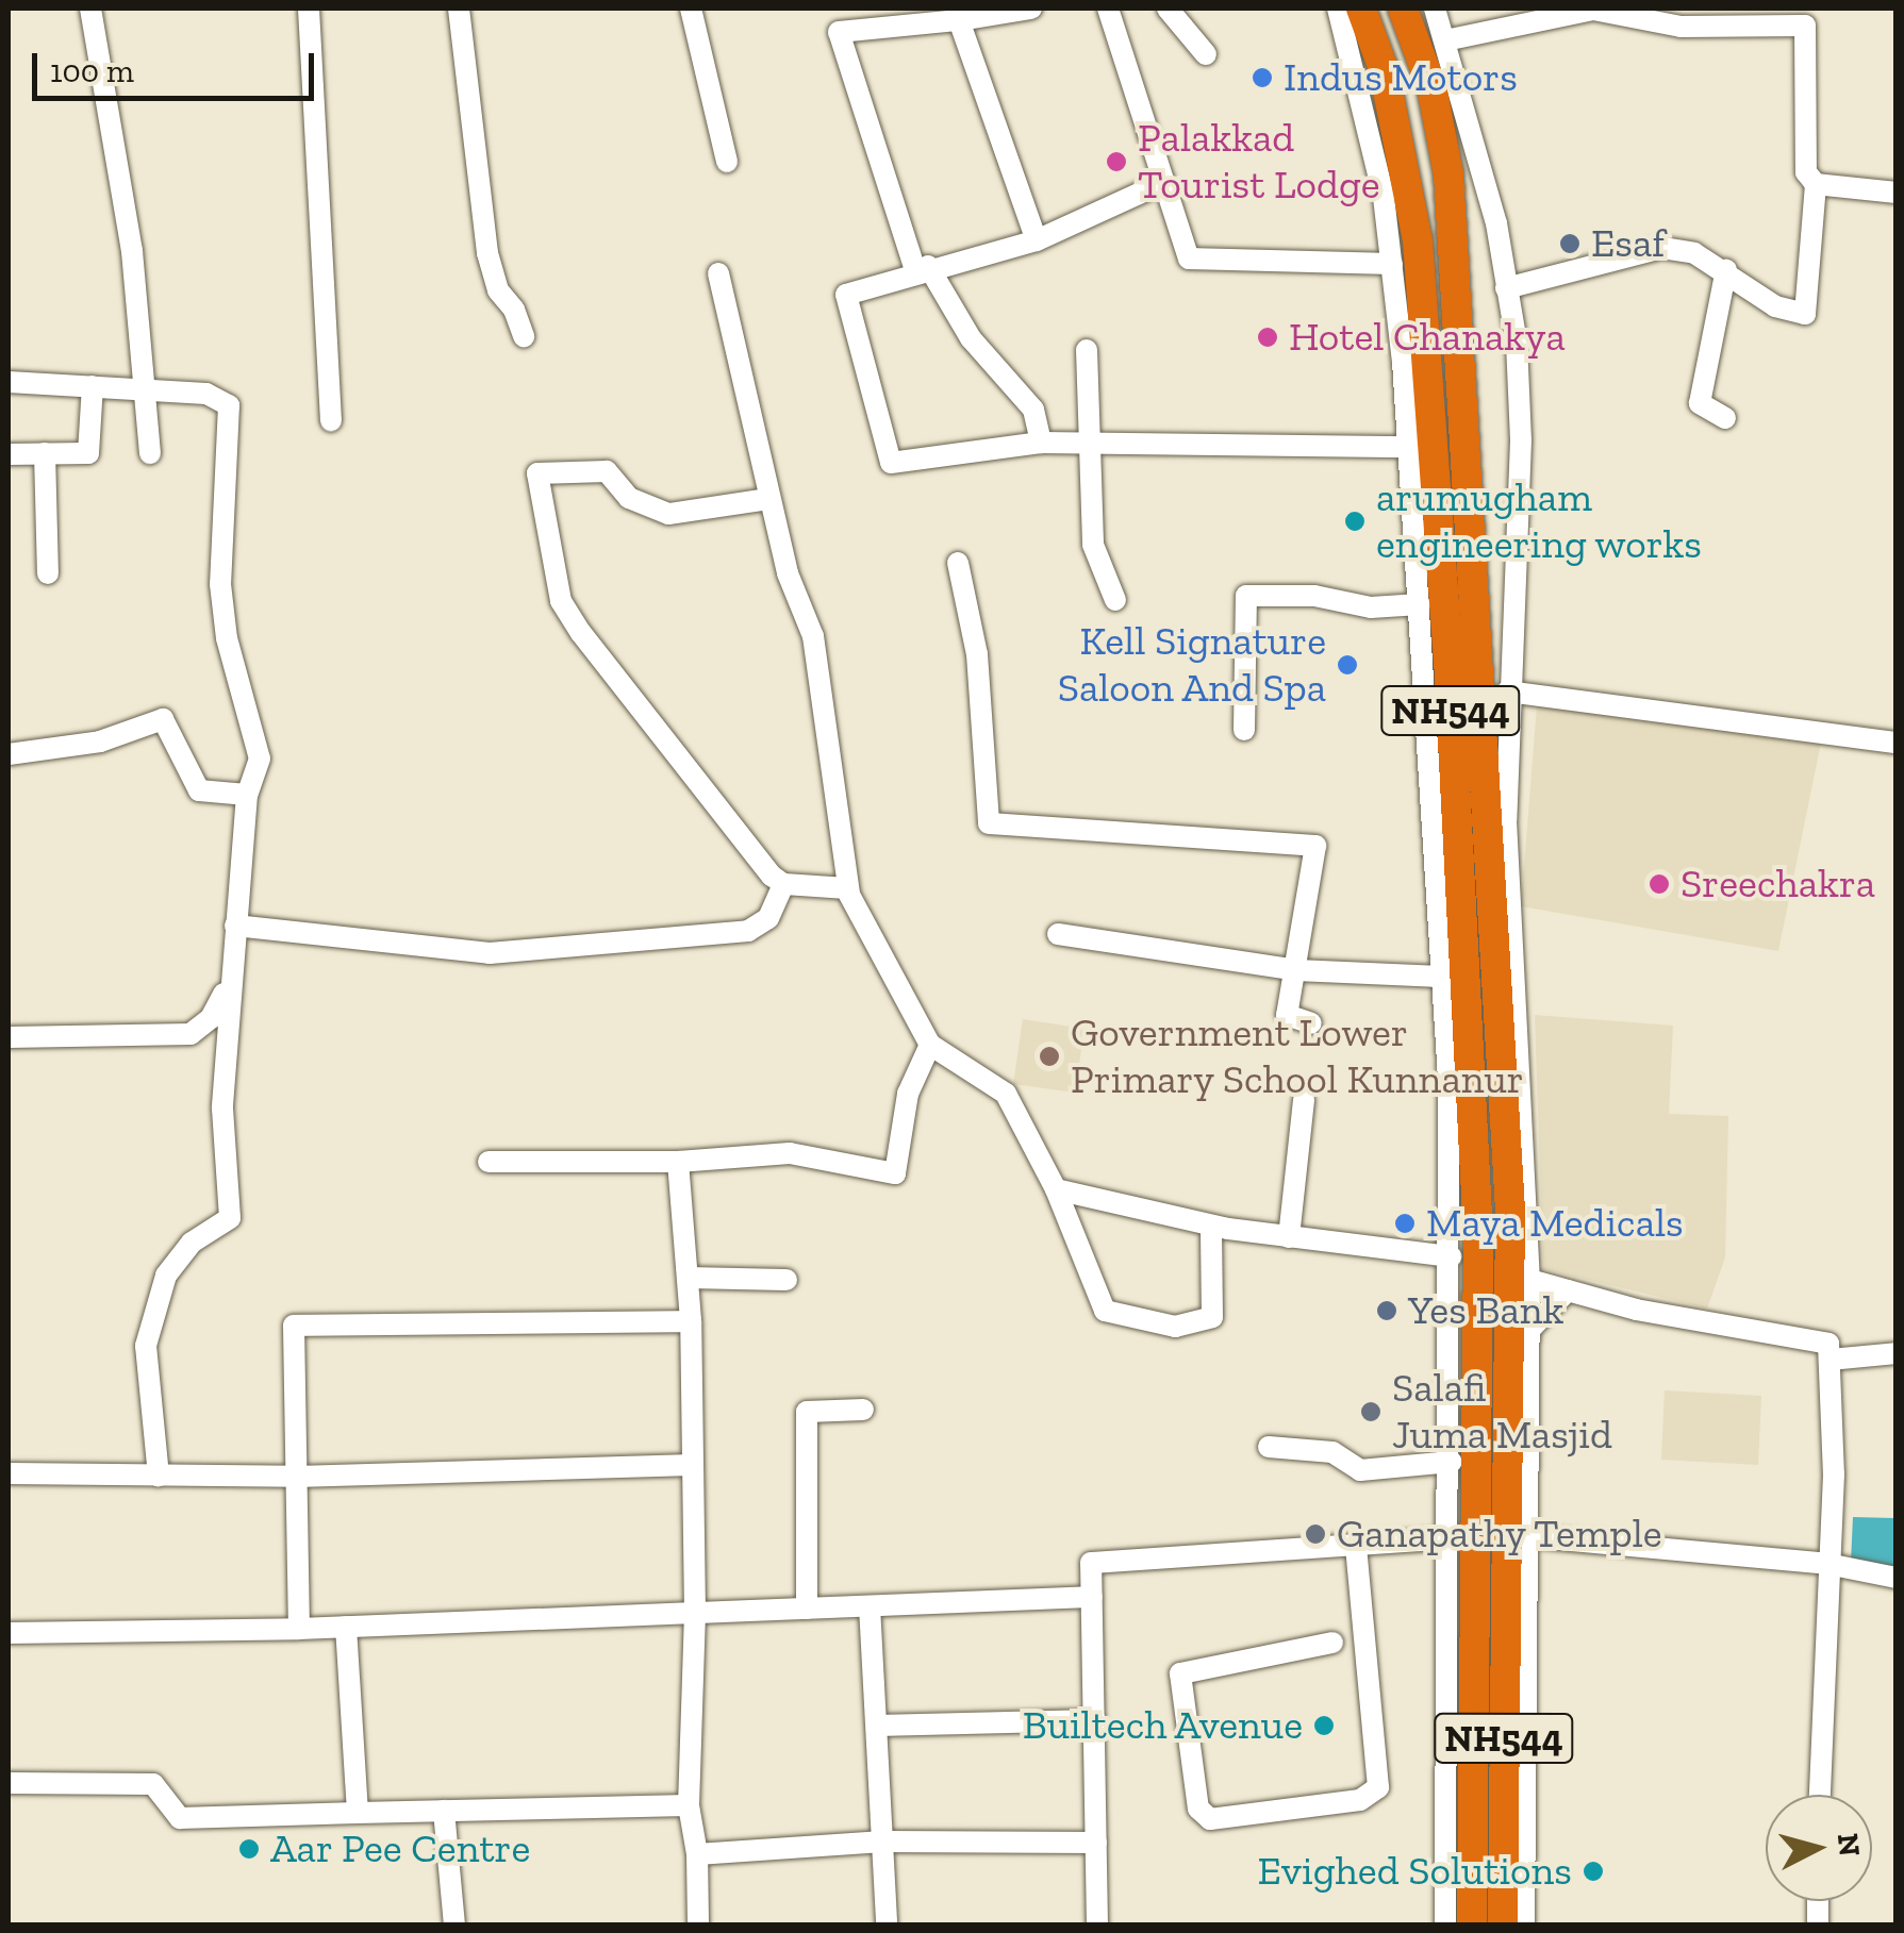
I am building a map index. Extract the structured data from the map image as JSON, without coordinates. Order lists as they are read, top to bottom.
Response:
{
  "streets": {
    "highway": ["NH544"]
  },
  "places": [
    "Indus Motors",
    "Palakkad Tourist Lodge",
    "Esaf",
    "Hotel Chanakya",
    "arumugham engineering works",
    "Kell Signature Saloon And Spa",
    "Sreechakra",
    "Government Lower Primary School Kunnanur",
    "Maya Medicals",
    "Yes Bank",
    "Salafi Juma Masjid",
    "Ganapathy Temple",
    "Builtech Avenue",
    "Aar Pee Centre",
    "Evighed Solutions"
  ],
  "scale_bar": "100 m",
  "north": "right"
}
